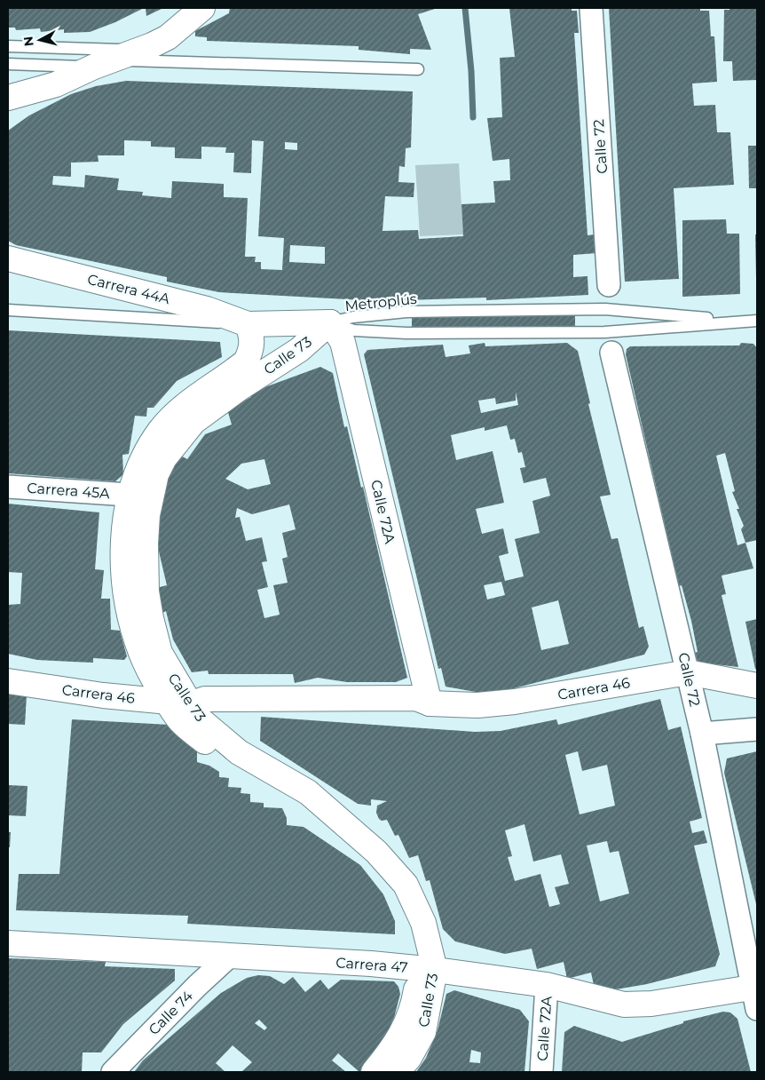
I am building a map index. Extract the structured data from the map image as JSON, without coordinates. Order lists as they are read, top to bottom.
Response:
{
  "streets": {
    "street": [
      "Calle 72",
      "Carrera 44A",
      "Calle 73",
      "Carrera 45A",
      "Calle 72A",
      "Carrera 46",
      "Carrera 47",
      "Calle 74"
    ],
    "lane": ["Metroplús"]
  },
  "crossings": [
    ["Calle 72", "Carrera 46"],
    ["Calle 72", "Carrera 47"],
    ["Carrera 44A", "Calle 73"],
    ["Metroplús", "Calle 73"],
    ["Metroplús", "Calle 72A"],
    ["Calle 73", "Carrera 45A"],
    ["Calle 73", "Calle 72A"],
    ["Calle 73", "Carrera 46"],
    ["Calle 73", "Carrera 47"],
    ["Calle 72A", "Carrera 46"],
    ["Calle 72A", "Carrera 47"],
    ["Carrera 47", "Calle 74"]
  ],
  "north": "left"
}
